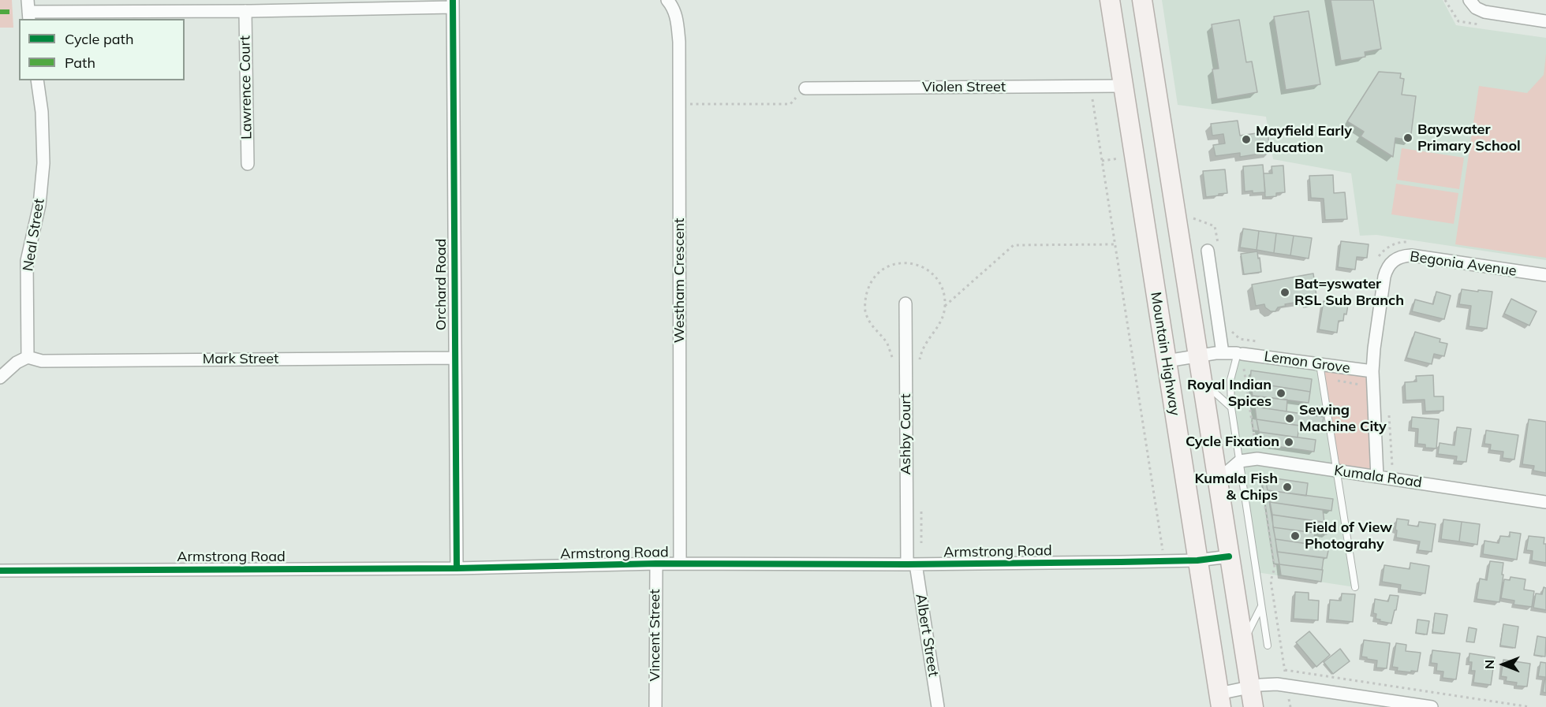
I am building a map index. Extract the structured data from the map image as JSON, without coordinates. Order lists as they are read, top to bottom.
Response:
{
  "streets": {
    "main road": ["Mountain Highway"],
    "street": [
      "Lawrence Court",
      "Violen Street",
      "Neal Street",
      "Begonia Avenue",
      "Westham Crescent",
      "Orchard Road",
      "Mark Street",
      "Lemon Grove",
      "Ashby Court",
      "Kumala Road",
      "Armstrong Road",
      "Vincent Street",
      "Albert Street"
    ]
  },
  "crossings": [
    ["Violen Street", "Mountain Highway"],
    ["Neal Street", "Mark Street"],
    ["Begonia Avenue", "Lemon Grove"],
    ["Westham Crescent", "Armstrong Road"],
    ["Orchard Road", "Mark Street"],
    ["Orchard Road", "Armstrong Road"],
    ["Mountain Highway", "Lemon Grove"],
    ["Mountain Highway", "Armstrong Road"],
    ["Ashby Court", "Armstrong Road"],
    ["Ashby Court", "Albert Street"],
    ["Armstrong Road", "Vincent Street"],
    ["Armstrong Road", "Albert Street"]
  ],
  "places": [
    "Bayswater Primary School",
    "Mayfield Early Education",
    "Bat=yswater RSL Sub Branch",
    "Royal Indian Spices",
    "Sewing Machine City",
    "Cycle Fixation",
    "Kumala Fish & Chips",
    "Field of View Photograhy"
  ],
  "legend": ["Cycle path", "Path"],
  "north": "left"
}
